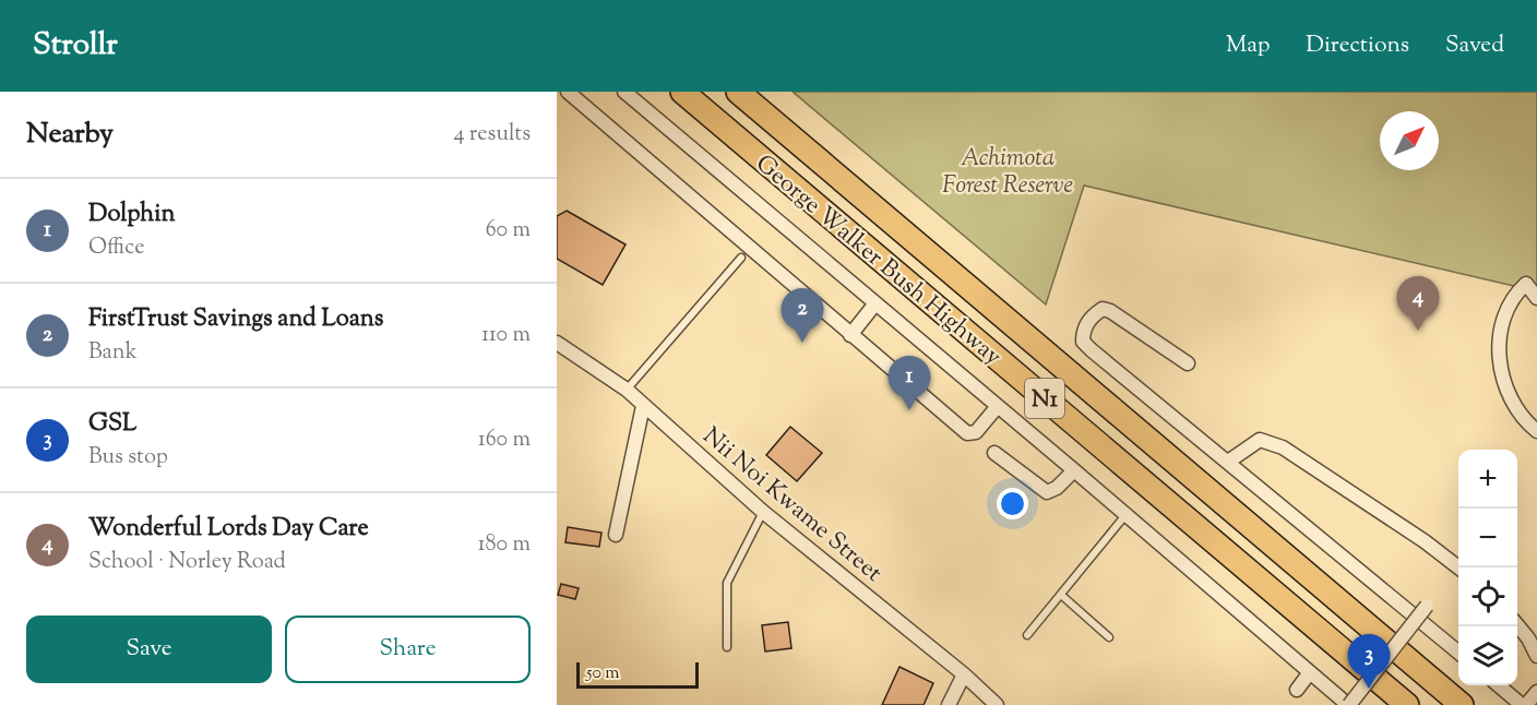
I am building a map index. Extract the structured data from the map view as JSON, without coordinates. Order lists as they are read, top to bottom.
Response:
{
  "streets": {
    "highway": ["George Walker Bush Highway", "N1"],
    "street": ["Nii Noi Kwame Street"]
  },
  "parks": ["Achimota Forest Reserve"],
  "scale_bar": "50 m",
  "north": "top right",
  "page": {
    "header": "Strollr",
    "nav": ["Map", "Directions", "Saved"],
    "heading": ["Nearby", "4 results"],
    "list": [
      {
        "mark": "1",
        "name": "Dolphin",
        "note": "Office",
        "value": "60 m"
      },
      {
        "mark": "2",
        "name": "FirstTrust Savings and Loans",
        "note": "Bank",
        "value": "110 m"
      },
      {
        "mark": "3",
        "name": "GSL",
        "note": "Bus stop",
        "value": "160 m"
      },
      {
        "mark": "4",
        "name": "Wonderful Lords Day Care",
        "note": "School · Norley Road",
        "value": "180 m"
      }
    ],
    "pins": [
      "4",
      "2",
      "1",
      "3"
    ],
    "map_buttons": ["+", "−"],
    "buttons": ["Save", "Share"],
    "scale": "50 m"
  }
}
